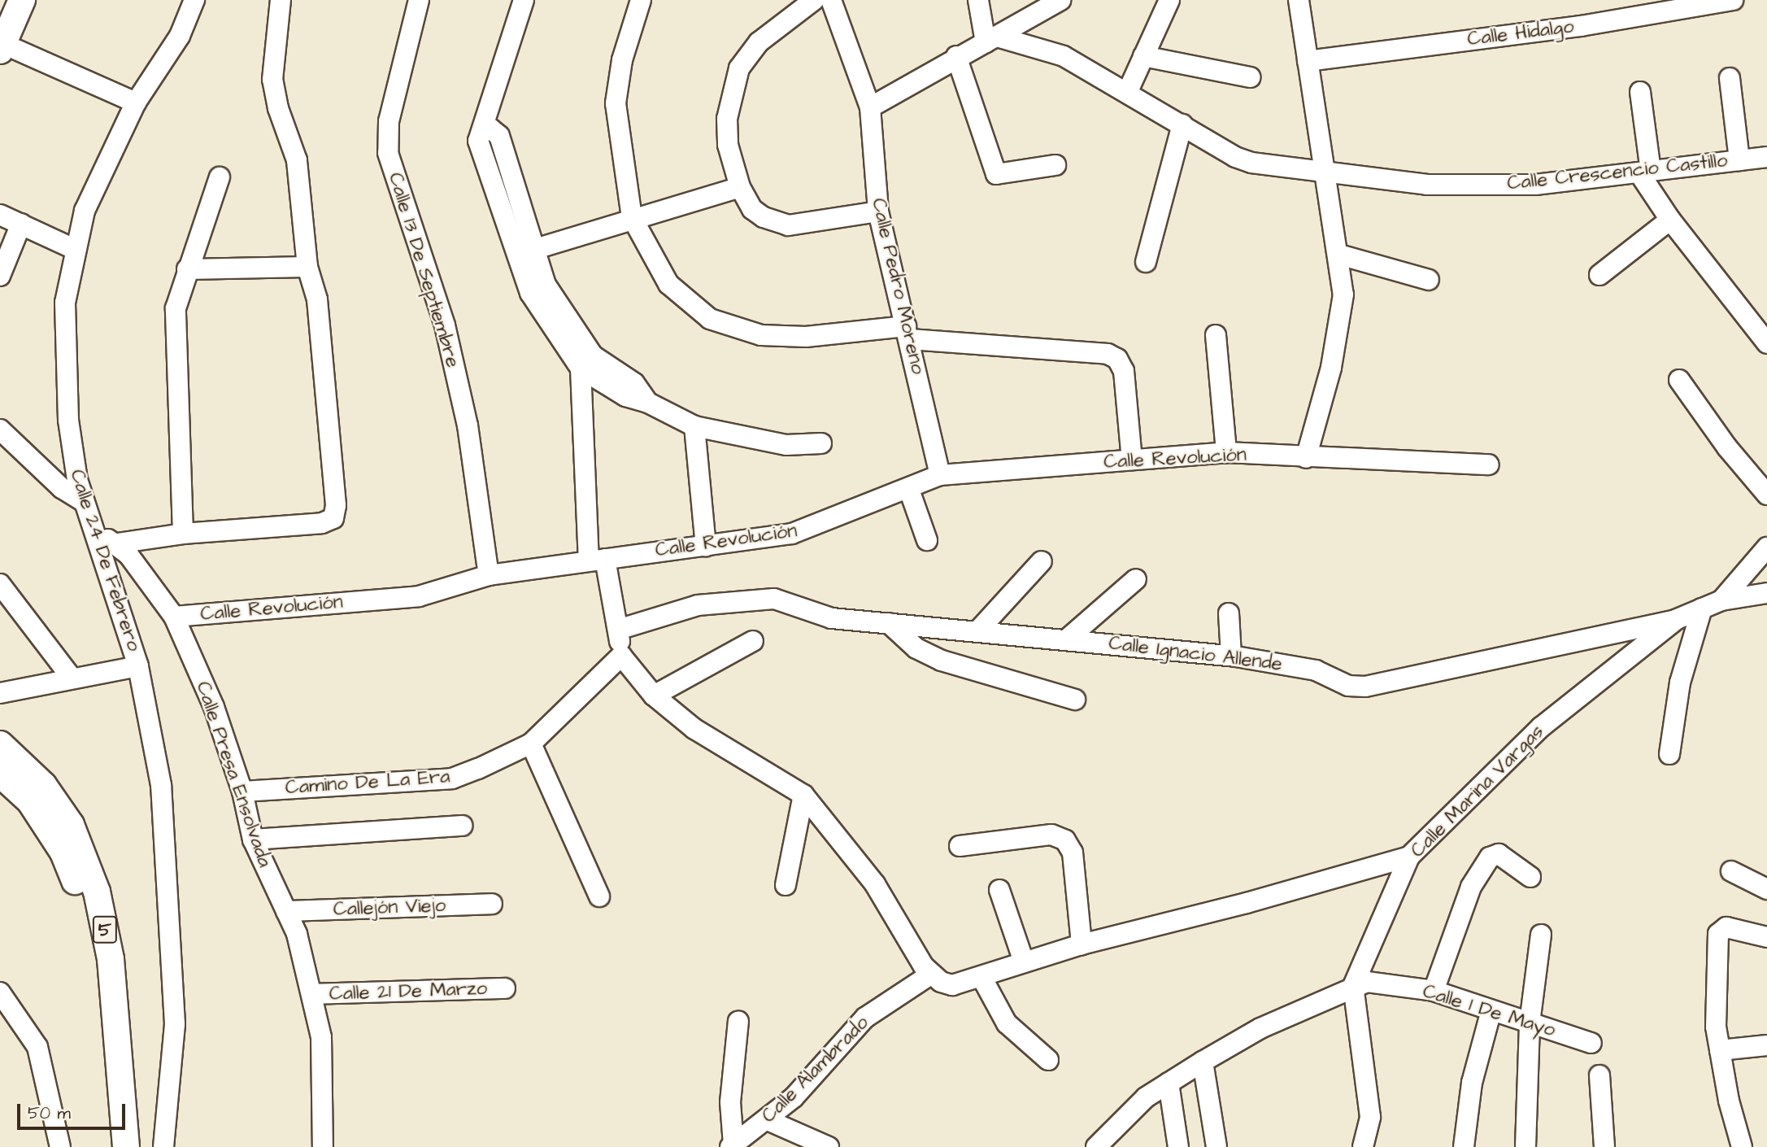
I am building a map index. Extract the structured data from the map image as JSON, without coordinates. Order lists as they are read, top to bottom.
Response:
{
  "streets": {
    "main road": ["5"],
    "street": [
      "Calle Hidalgo",
      "Calle Crescencio Castillo",
      "Calle 13 De Septiembre",
      "Calle Pedro Moreno",
      "Calle Revolución",
      "Calle 24 De Febrero",
      "Calle Ignacio Allende",
      "Calle Presa Ensolvada",
      "Camino De La Era",
      "Calle Marina Vargas",
      "Callejón Viejo",
      "Calle 21 De Marzo",
      "Calle 1 De Mayo",
      "Calle Alambrado"
    ]
  },
  "crossings": [
    ["Calle 13 De Septiembre", "Calle Revolución"],
    ["Calle Pedro Moreno", "Calle Revolución"],
    ["Calle Revolución", "Calle Presa Ensolvada"],
    ["Calle Ignacio Allende", "Calle Marina Vargas"],
    ["Calle Presa Ensolvada", "Camino De La Era"],
    ["Calle Presa Ensolvada", "Callejón Viejo"],
    ["Calle Presa Ensolvada", "Calle 21 De Marzo"],
    ["Calle Marina Vargas", "Calle 1 De Mayo"]
  ],
  "scale_bar": "50 m"
}
